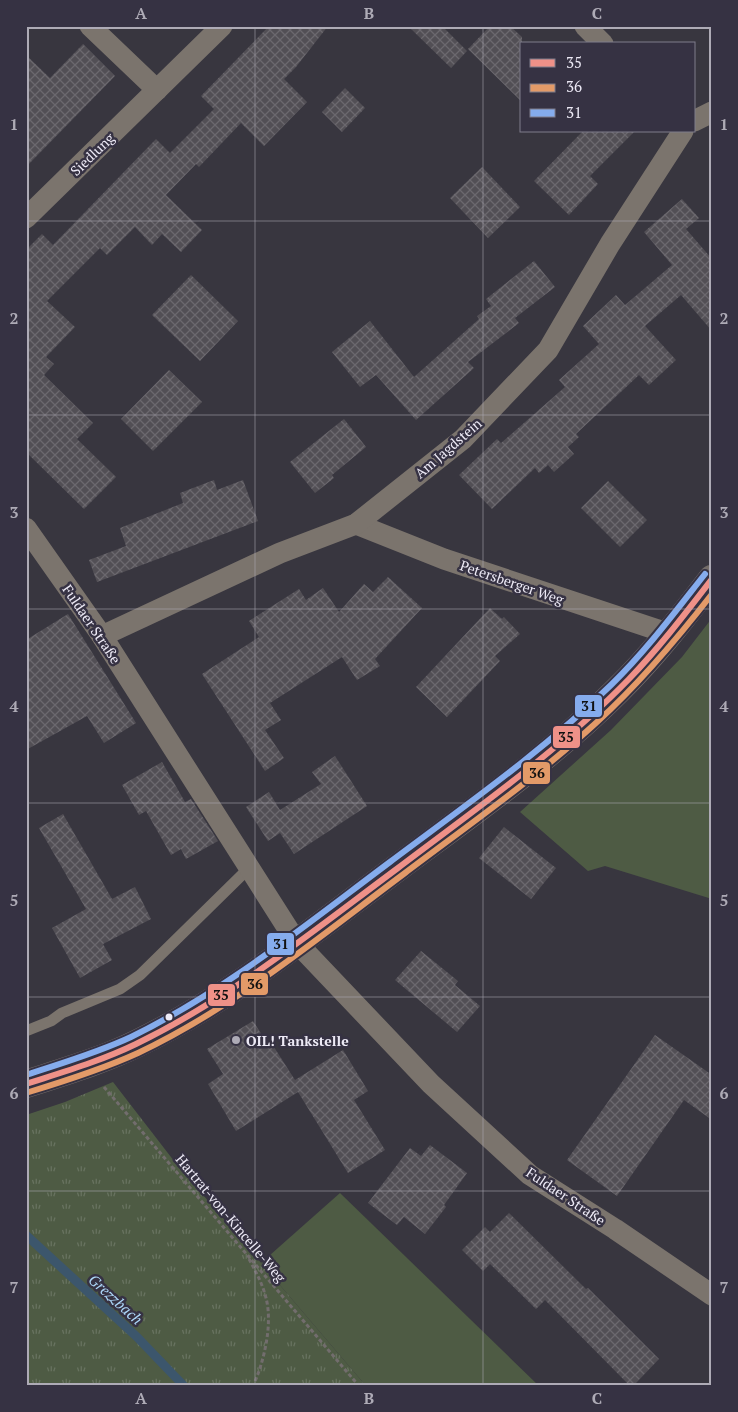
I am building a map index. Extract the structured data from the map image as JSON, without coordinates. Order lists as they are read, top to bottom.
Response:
{
  "streets": {
    "street": [
      "Siedlung",
      "Am Jagdstein",
      "Petersberger Weg",
      "Fuldaer Straße"
    ],
    "path": ["Hartrat-von-Kincelle-Weg"]
  },
  "crossings": [
    ["Am Jagdstein", "Petersberger Weg"],
    ["Am Jagdstein", "Fuldaer Straße"]
  ],
  "water": ["Grezzbach"],
  "places": ["OIL! Tankstelle"],
  "lines": ["transit line 31", "transit line 35", "transit line 36"],
  "legend": ["35", "36", "31"],
  "grid": {
    "columns": ["A", "B", "C"],
    "rows": [
      "1",
      "2",
      "3",
      "4",
      "5",
      "6",
      "7"
    ]
  }
}
